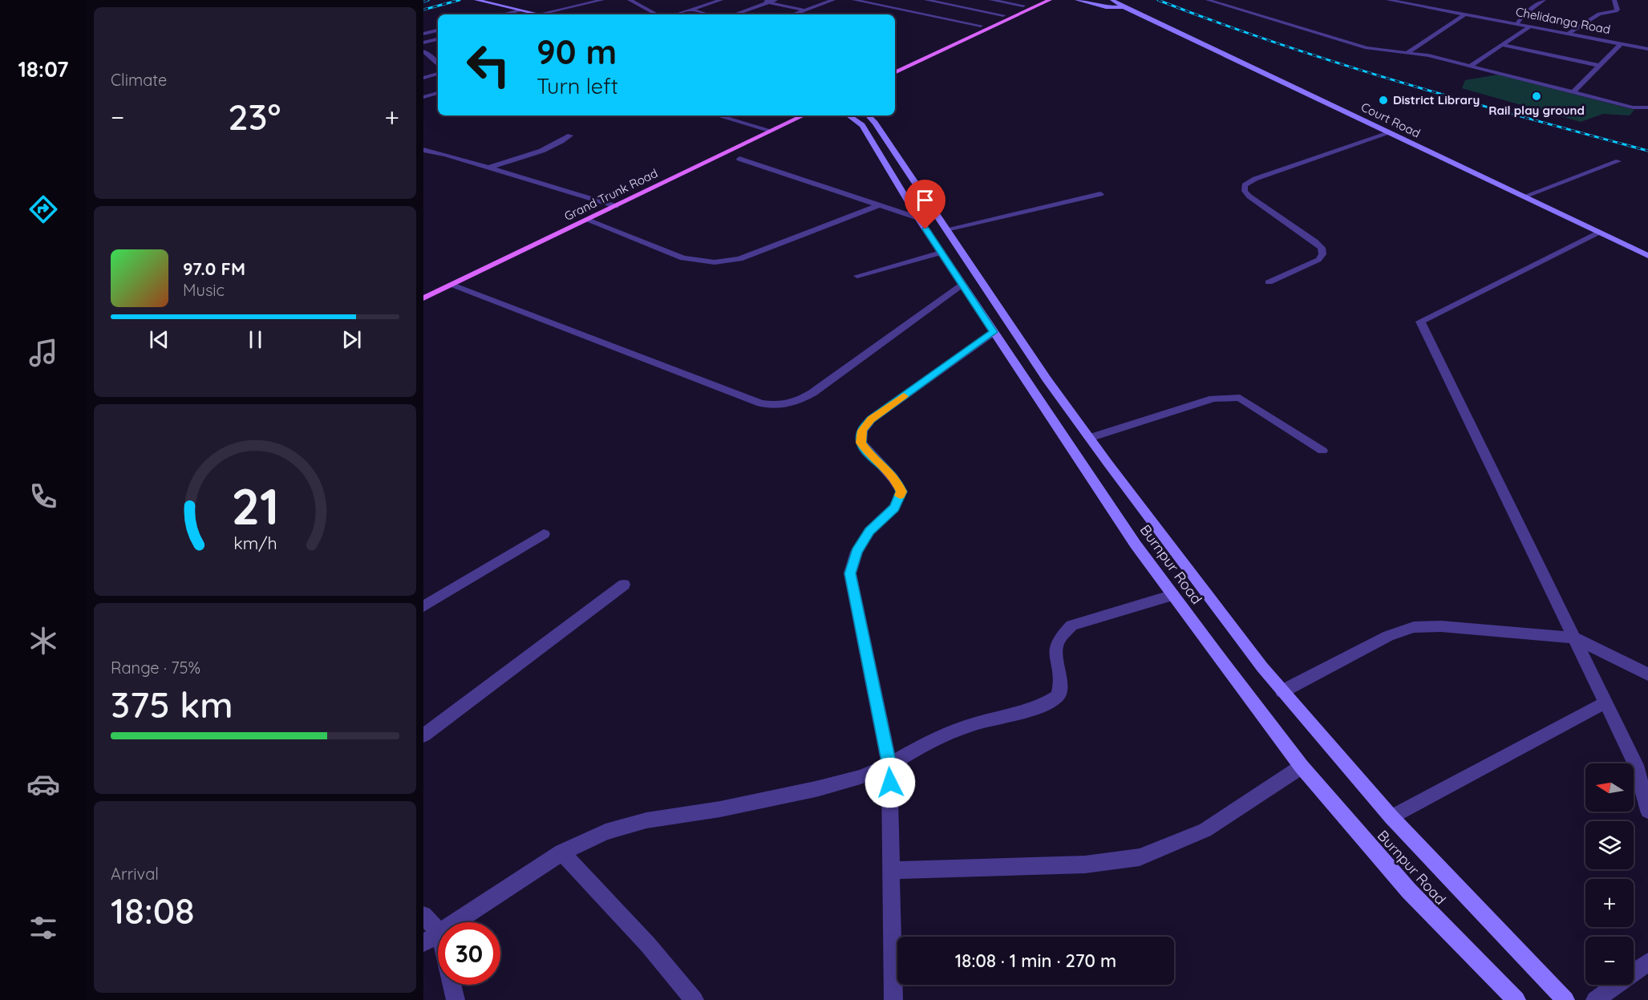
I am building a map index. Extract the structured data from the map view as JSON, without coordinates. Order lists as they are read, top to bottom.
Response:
{
  "streets": {
    "main road": ["Grand Trunk Road"],
    "street": ["Chelidanga Road", "Court Road", "Burnpur Road"]
  },
  "places": ["Rail play ground", "District Library"],
  "north": "left",
  "page": {
    "tabs": "18:07",
    "tile": [
      "Climate",
      ["Range · 75%", "375 km"],
      ["Arrival", "18:08"]
    ],
    "turn": ["90 m", "Turn left"],
    "heat": ["−", "23°", "+"],
    "song": ["97.0 FM", "Music"],
    "map_buttons": ["+", "−"],
    "limit": "30",
    "trip": "18:08 · 1 min · 270 m",
    "gauge": ["21", "km/h"]
  }
}
